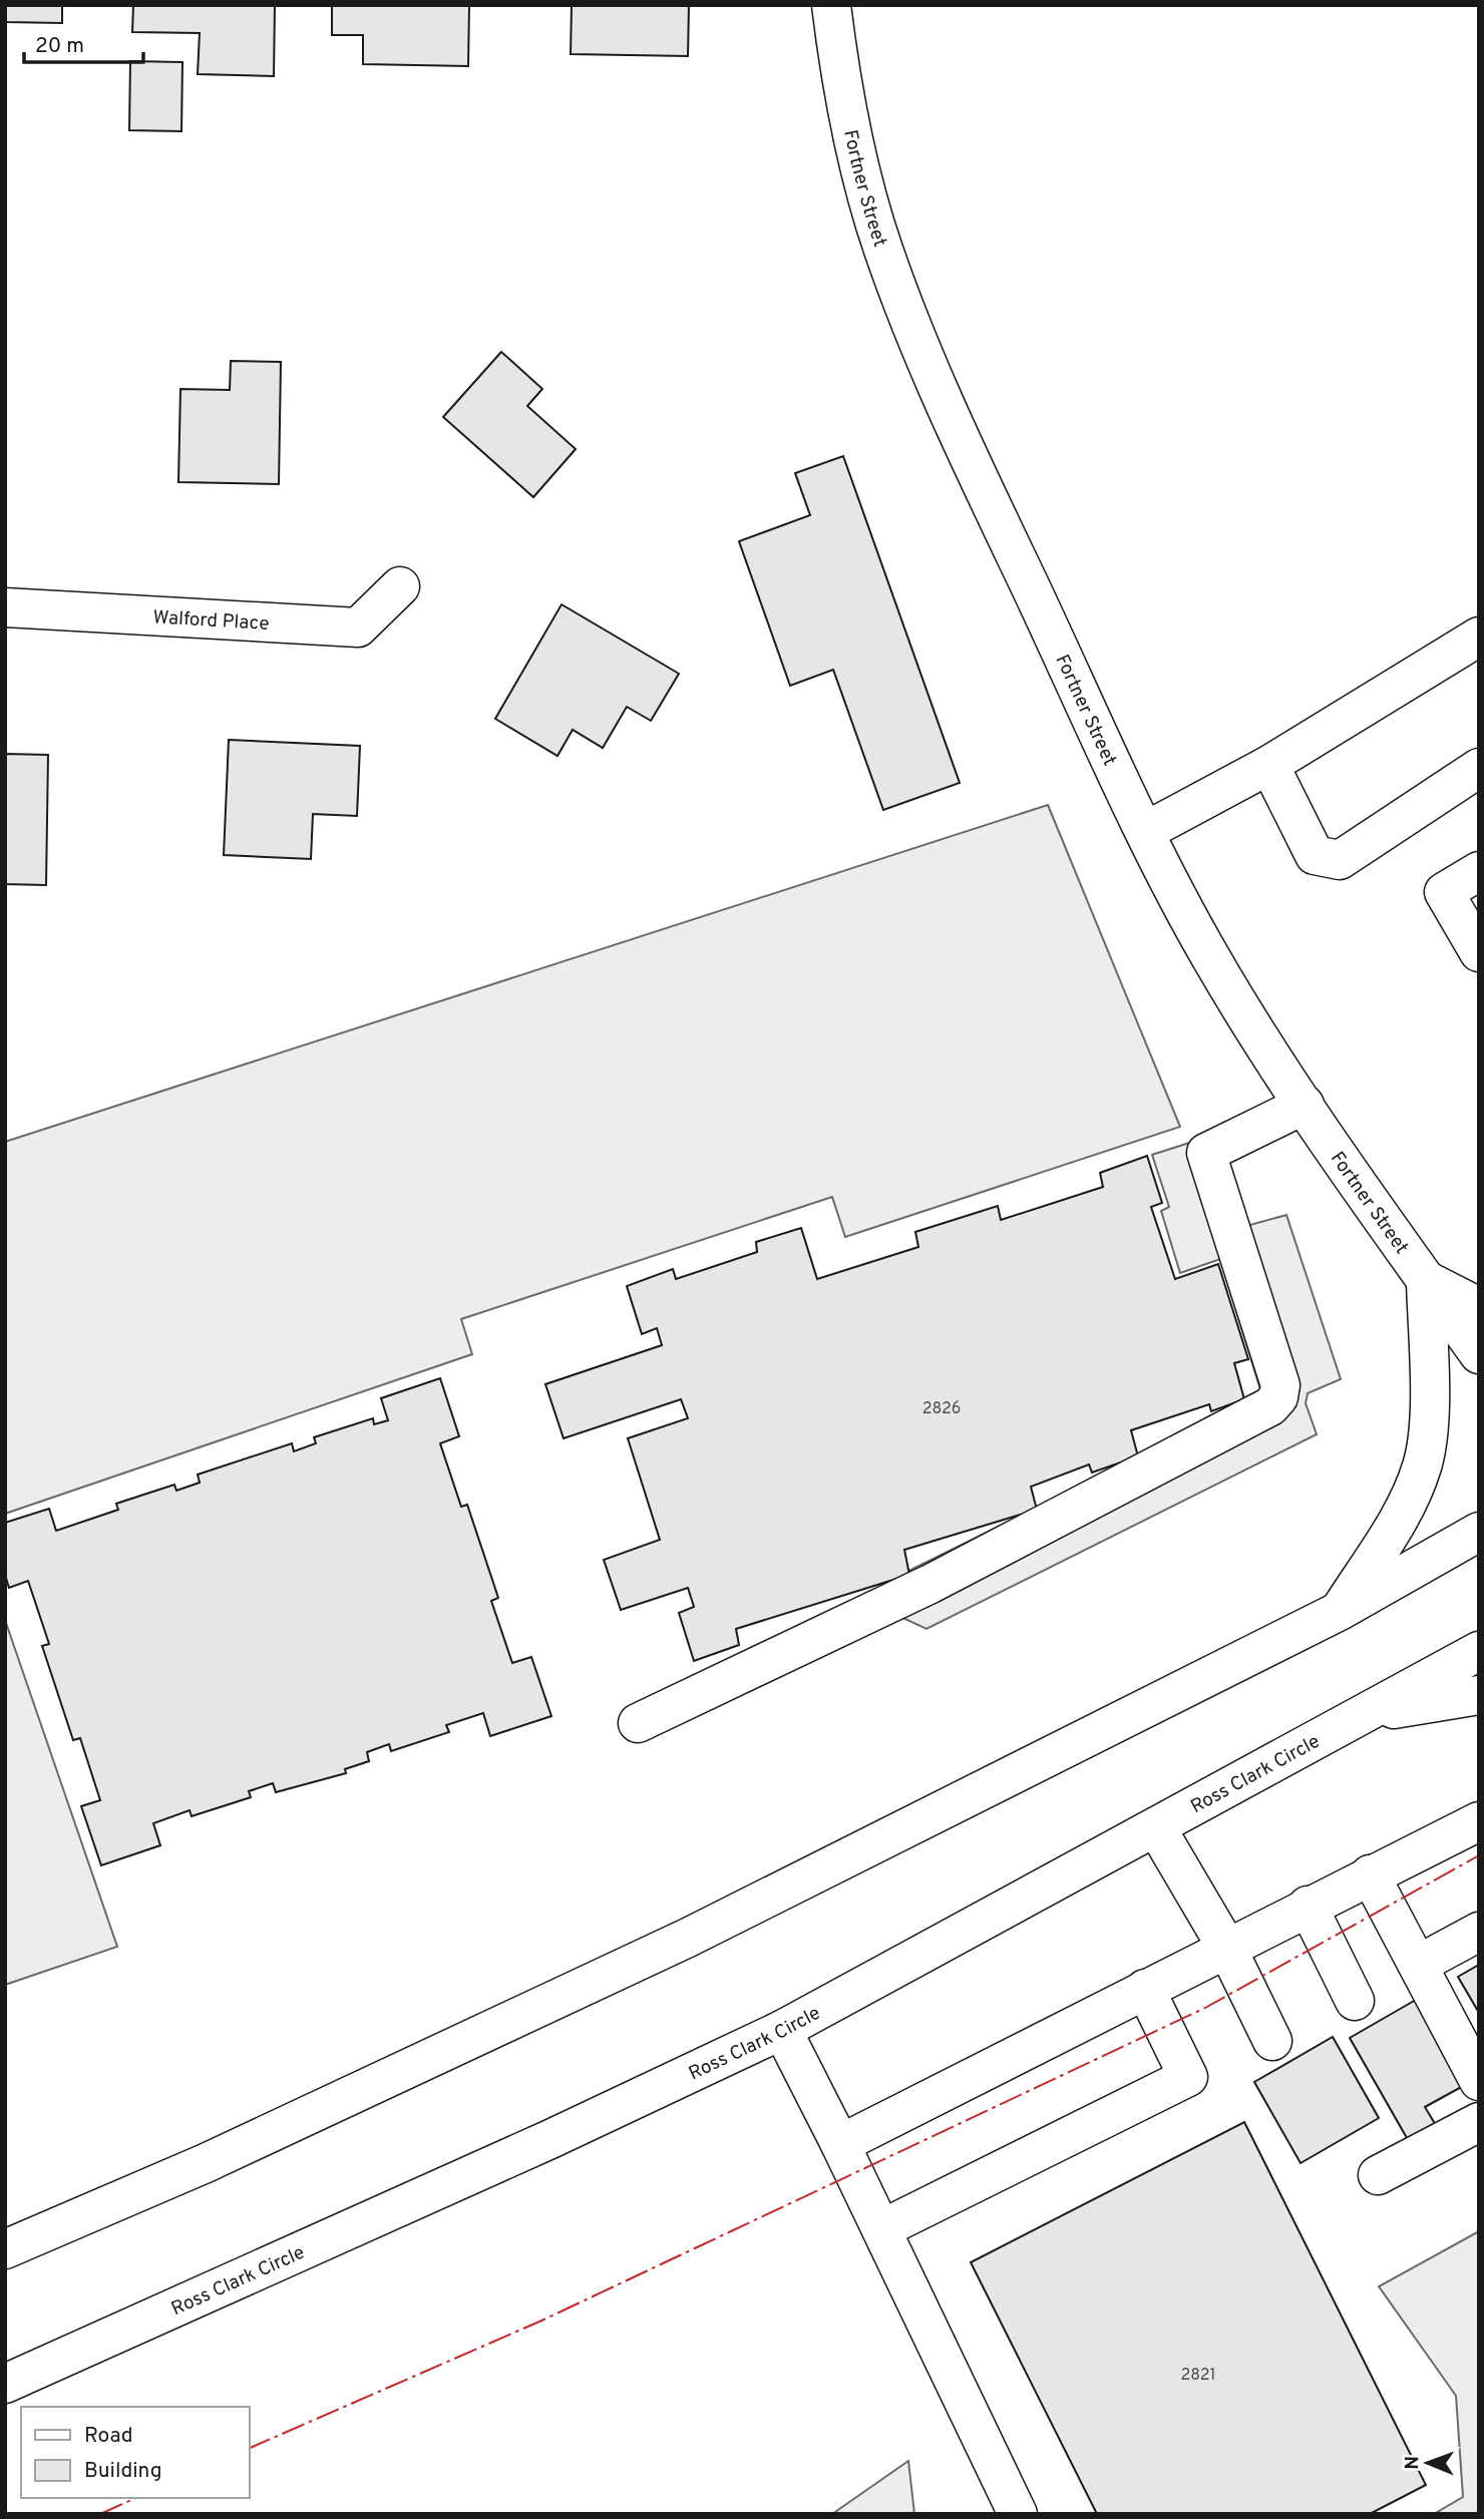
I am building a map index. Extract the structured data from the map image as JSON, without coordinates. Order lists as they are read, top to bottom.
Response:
{
  "streets": {
    "main road": ["Fortner Street", "Walford Place", "Ross Clark Circle"]
  },
  "house_numbers": ["2826", "2821"],
  "legend": ["Road", "Building"],
  "scale_bar": "20 m",
  "north": "left"
}
